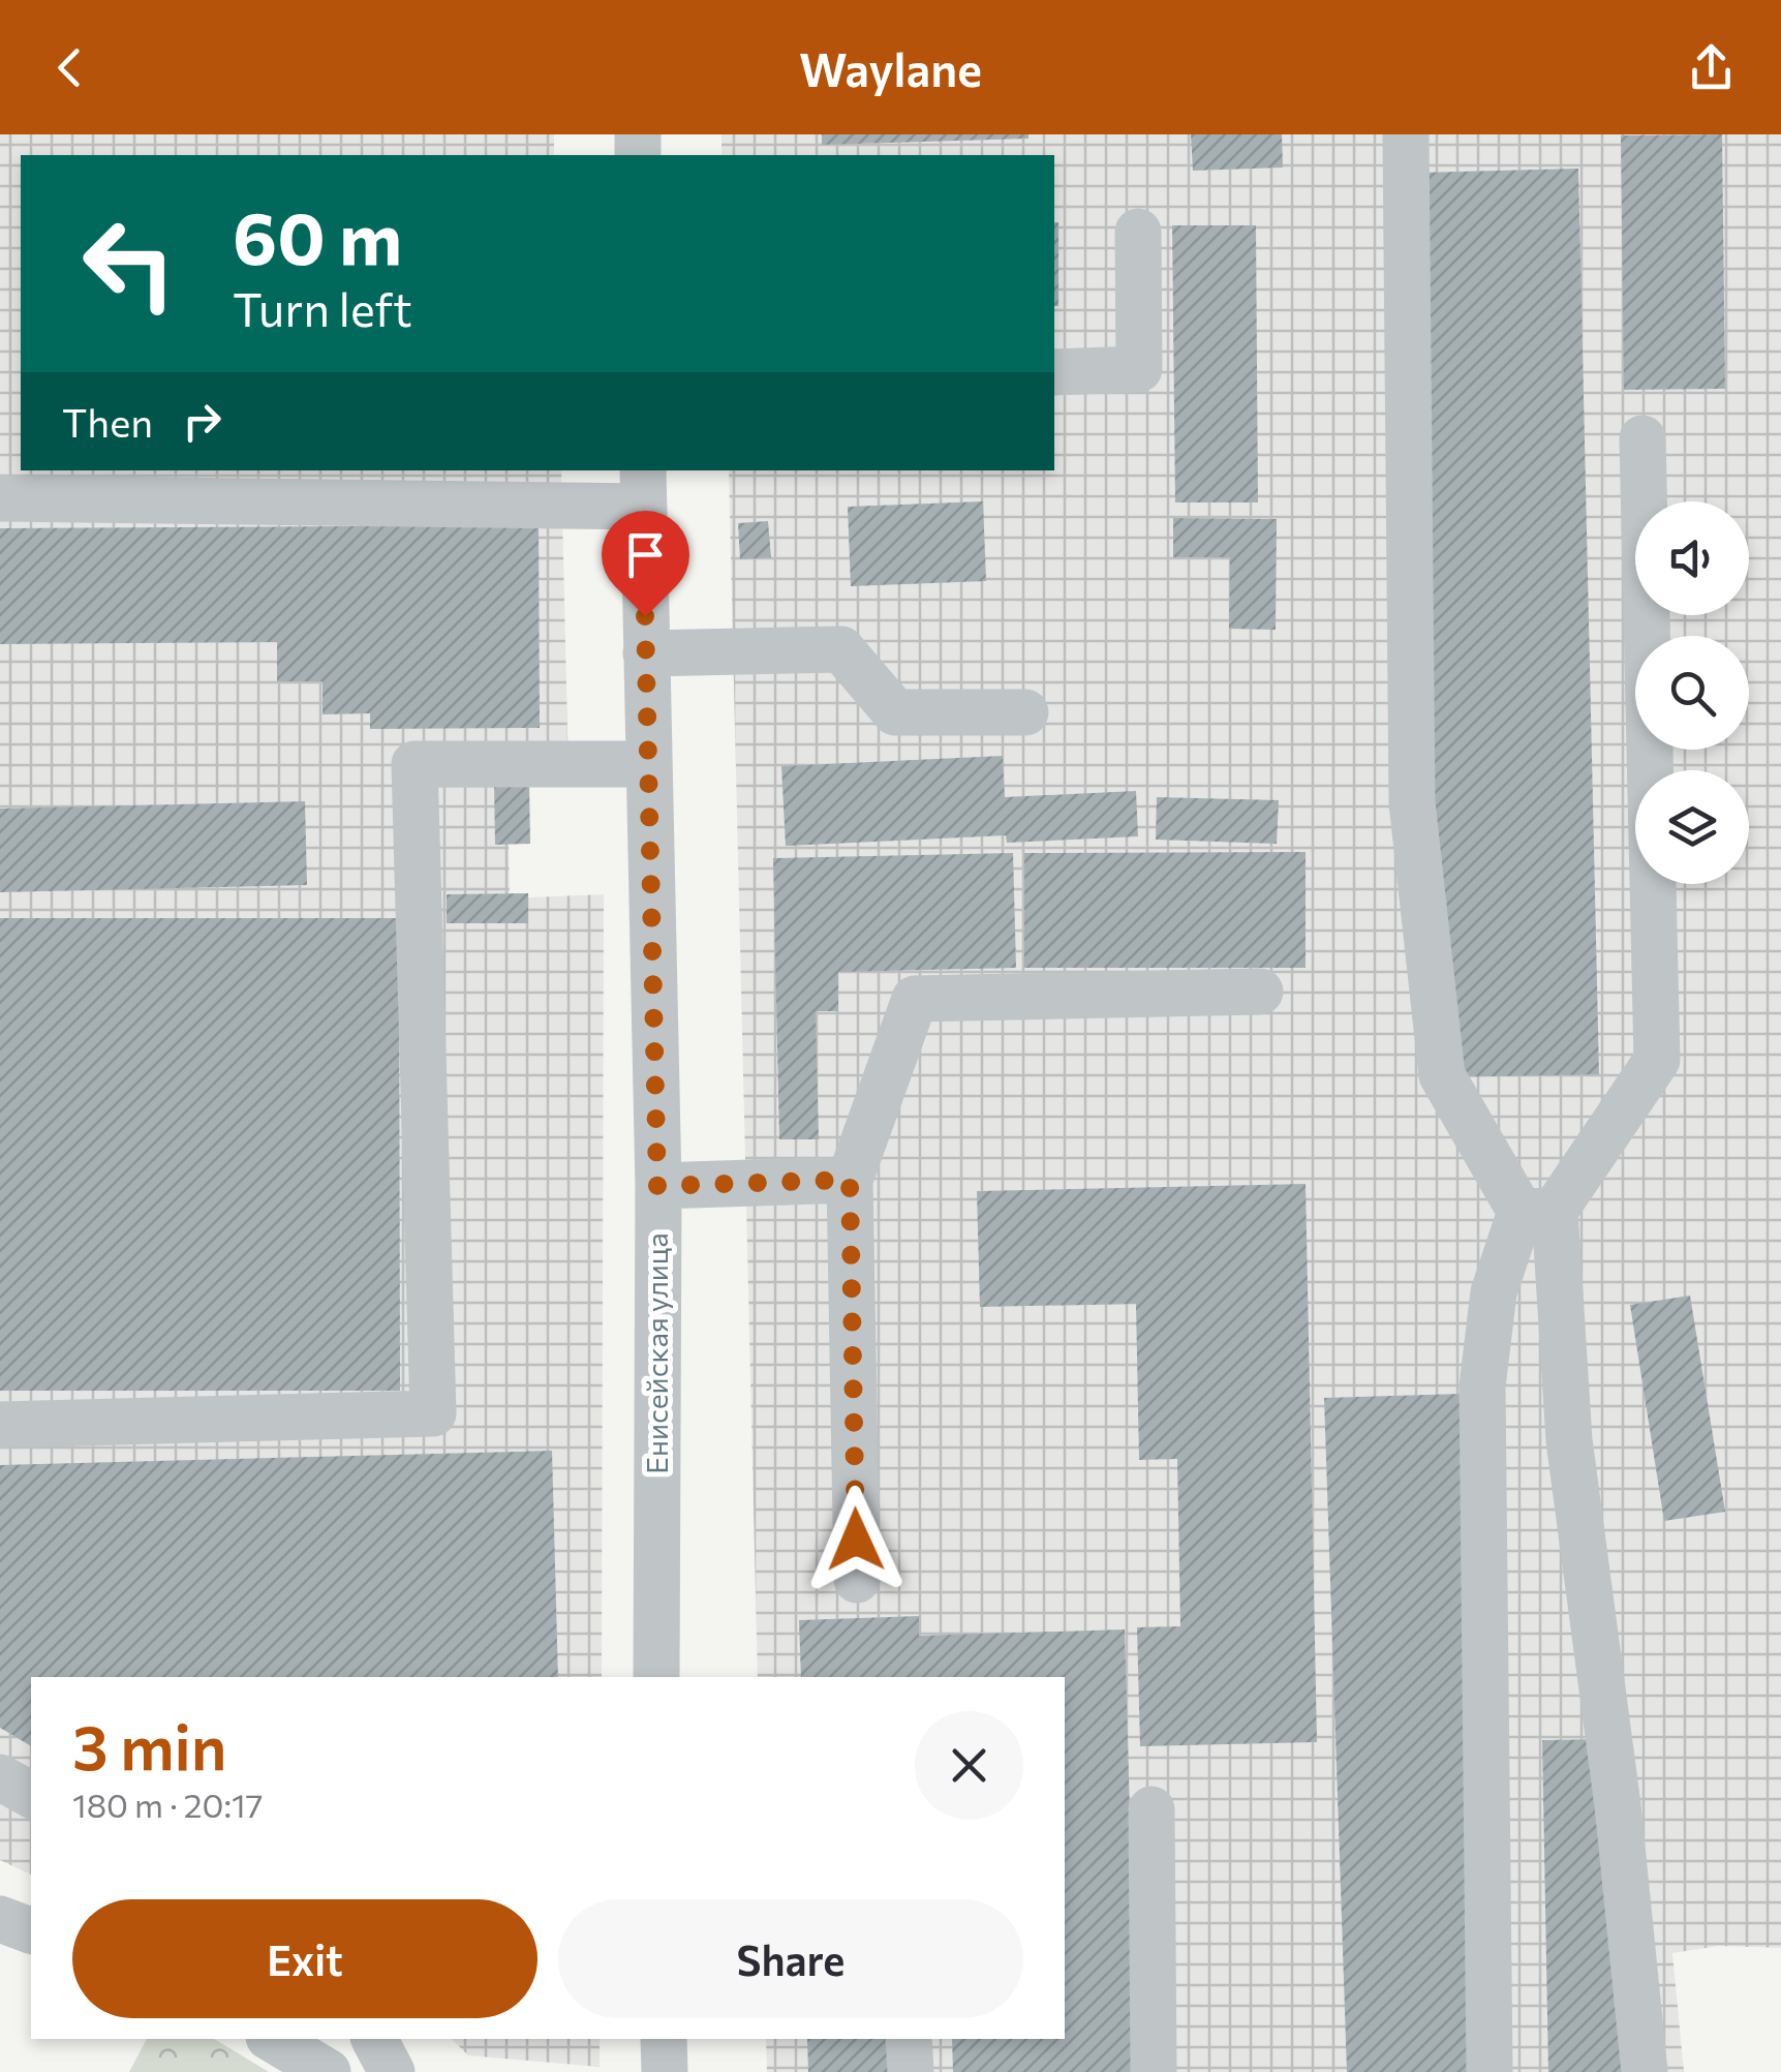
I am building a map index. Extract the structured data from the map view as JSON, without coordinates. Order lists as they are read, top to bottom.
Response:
{
  "streets": {
    "street": ["Енисейская улица"]
  },
  "page": {
    "header": "Waylane",
    "turn": ["60 m", "Turn left"],
    "then": "Then",
    "heading": ["3 min", "180 m · 20:17"],
    "buttons": ["Exit", "Share"]
  }
}
